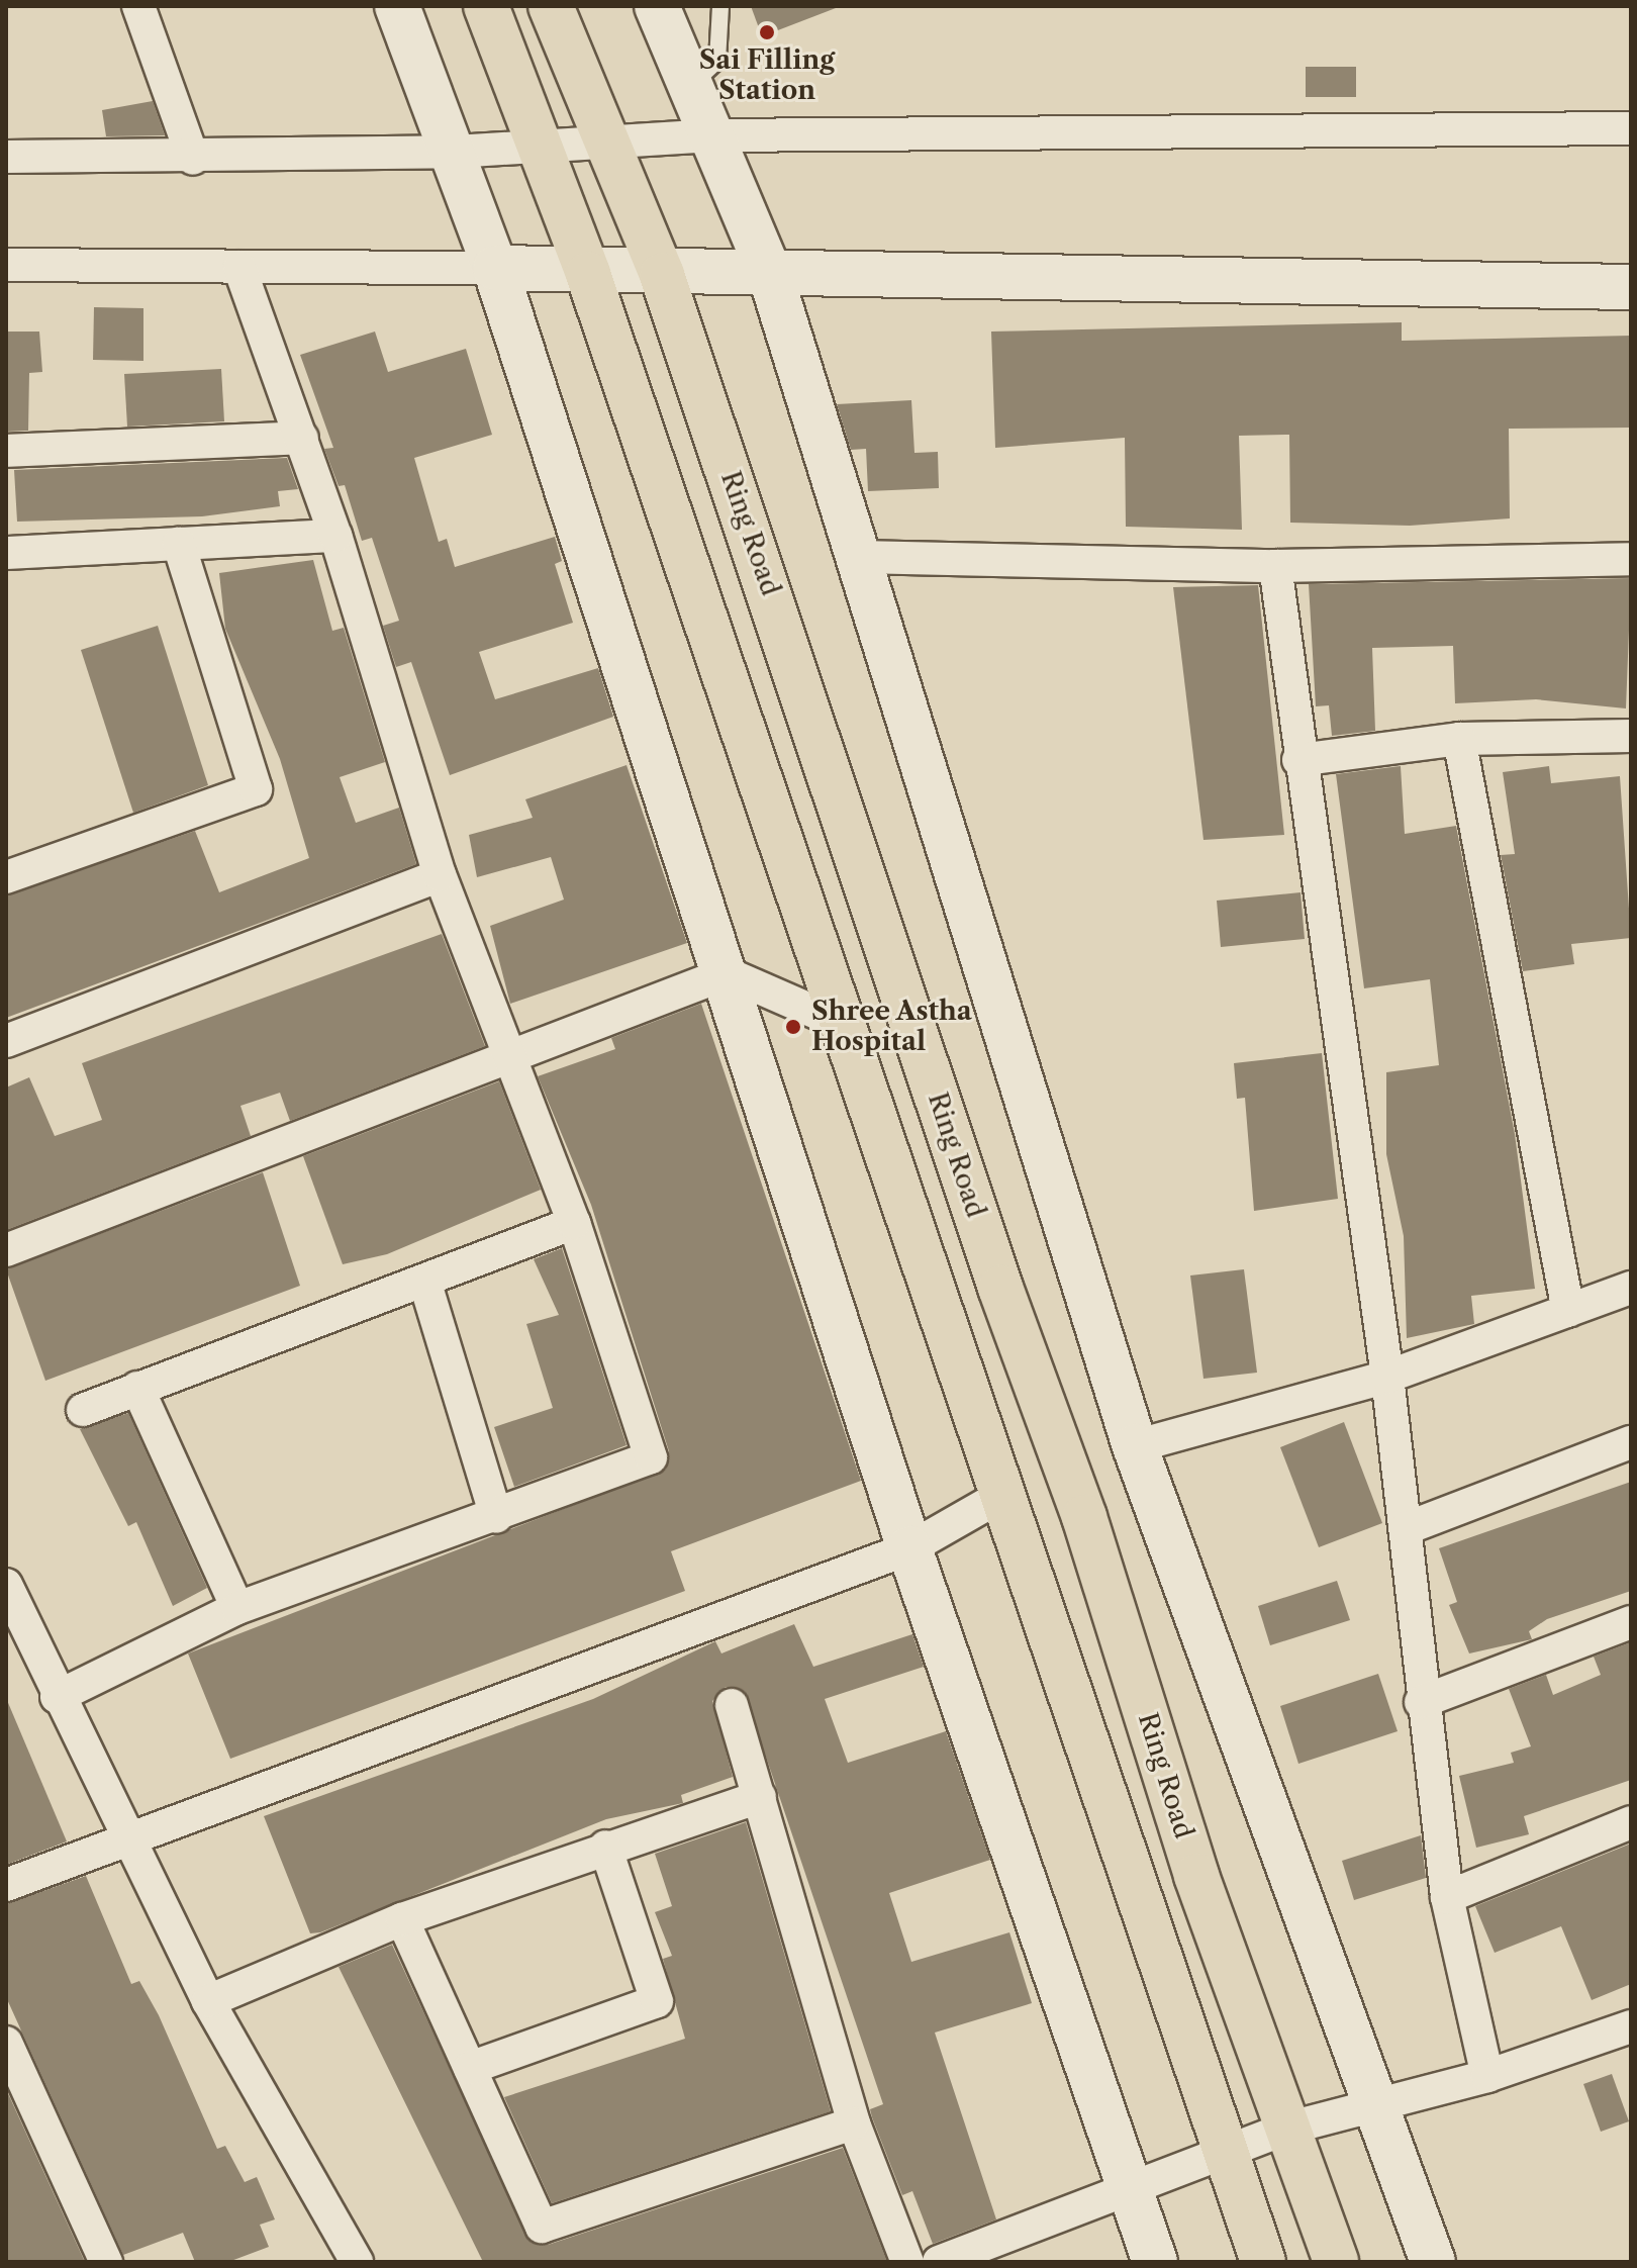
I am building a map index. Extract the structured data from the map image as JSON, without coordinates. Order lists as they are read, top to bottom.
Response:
{
  "streets": {
    "highway": ["Ring Road"]
  },
  "places": ["Sai Filling Station", "Shree Astha Hospital"]
}
